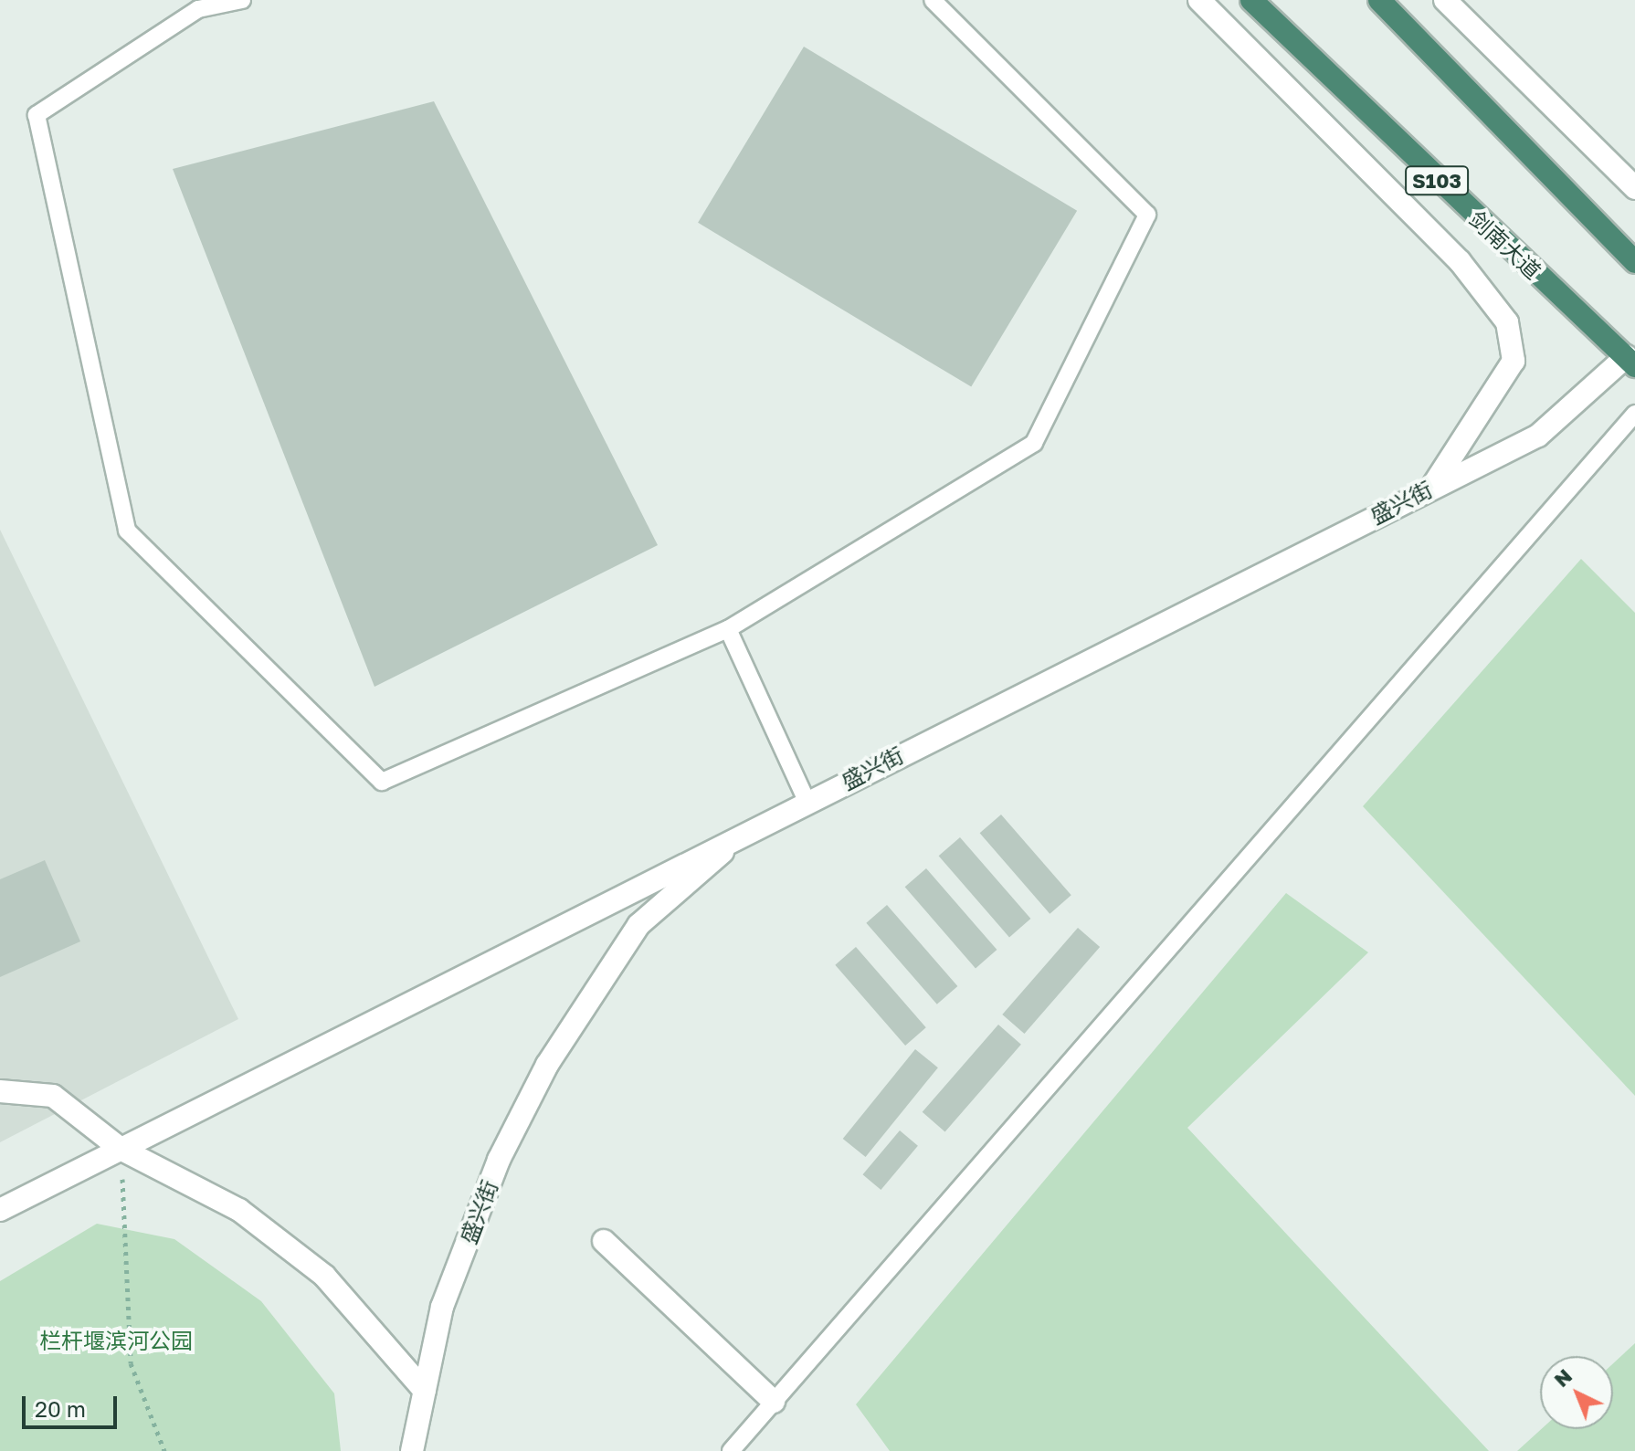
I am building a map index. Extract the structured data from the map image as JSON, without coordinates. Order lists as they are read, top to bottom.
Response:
{
  "streets": {
    "highway": ["S103", "剑南大道"],
    "street": ["盛兴街"]
  },
  "crossings": [
    ["剑南大道", "盛兴街"]
  ],
  "parks": ["栏杆堰滨河公园"],
  "scale_bar": "20 m",
  "north": "top left"
}
